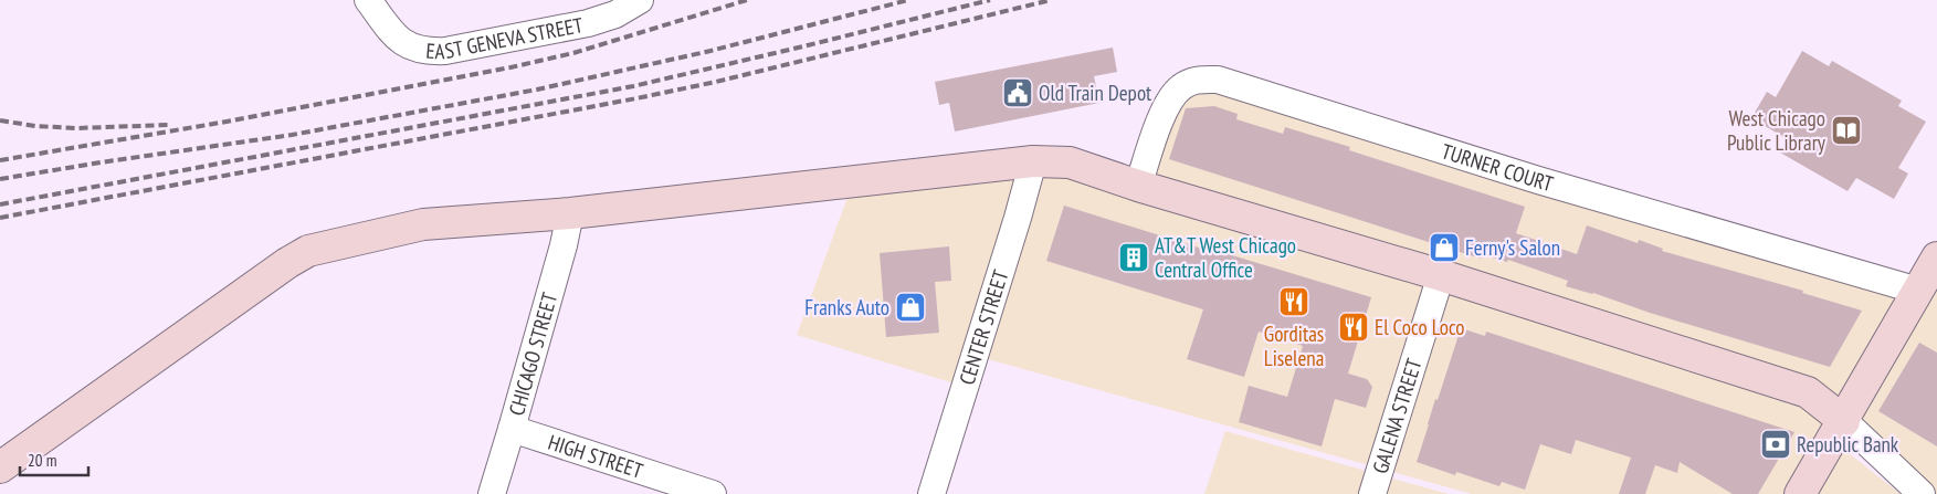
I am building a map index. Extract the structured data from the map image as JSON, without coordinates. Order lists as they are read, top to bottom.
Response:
{
  "streets": {
    "street": [
      "EAST GENEVA STREET",
      "TURNER COURT",
      "CENTER STREET",
      "CHICAGO STREET",
      "GALENA STREET",
      "HIGH STREET"
    ]
  },
  "crossings": [
    ["CHICAGO STREET", "HIGH STREET"]
  ],
  "places": {
    "public building": ["Old Train Depot"],
    "library": ["West Chicago Public Library"],
    "shop": ["Ferny's Salon", "Franks Auto"],
    "building": ["AT&T West Chicago Central Office"],
    "restaurant": ["Gorditas Liselena", "El Coco Loco"],
    "bank": ["Republic Bank"]
  },
  "scale_bar": "20 m"
}
